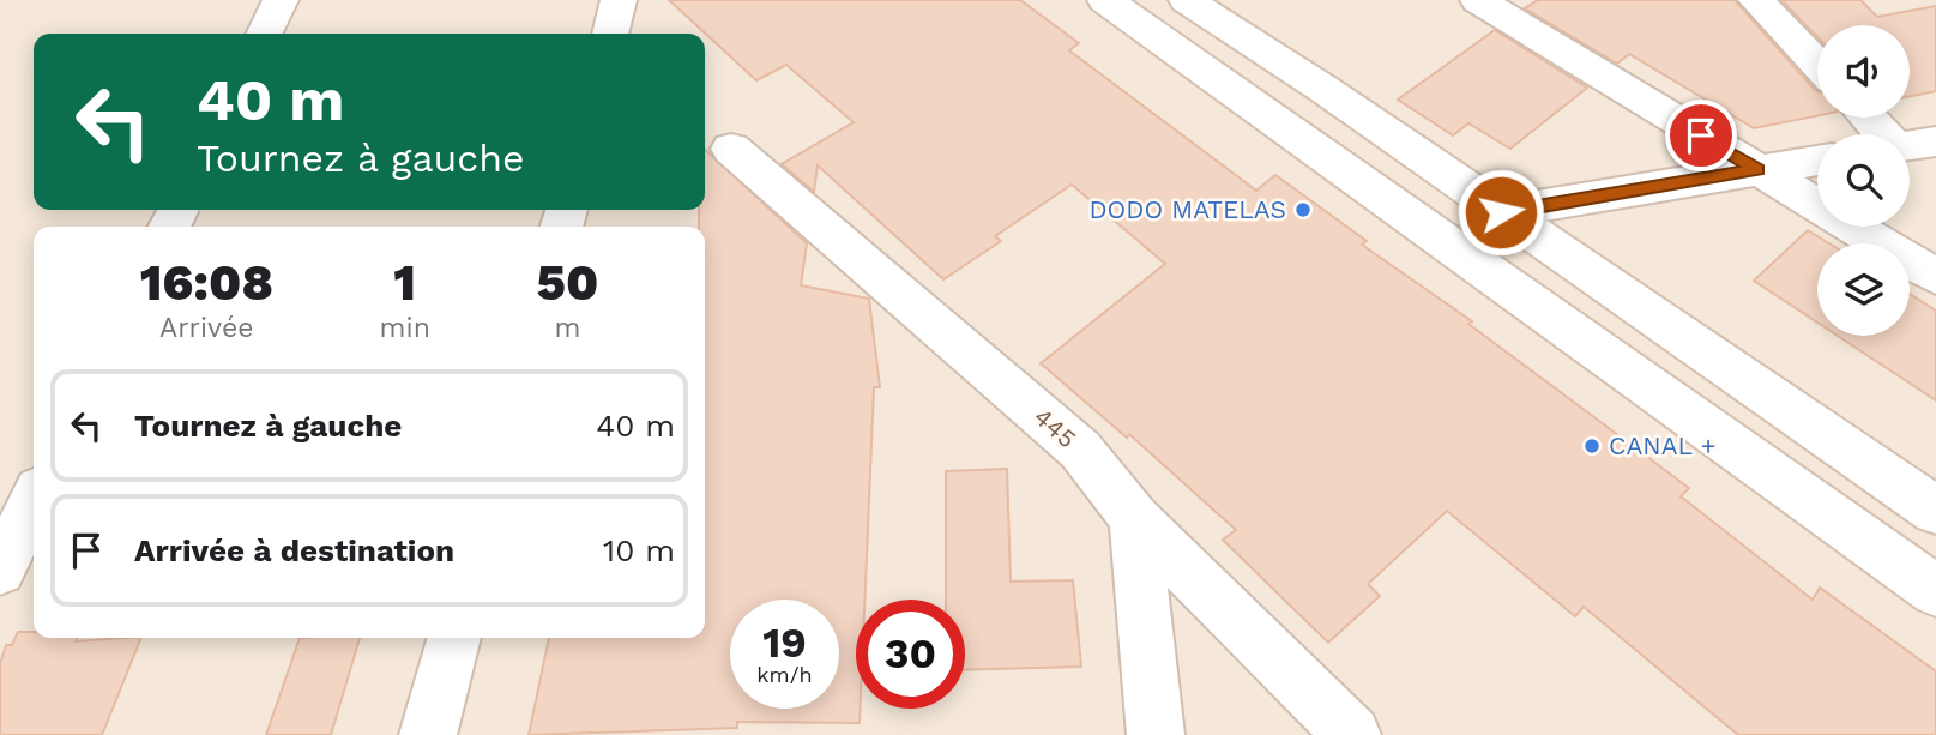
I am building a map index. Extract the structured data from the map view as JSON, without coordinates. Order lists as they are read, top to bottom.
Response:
{
  "streets": {
    "street": ["445"]
  },
  "places": ["DODO MATELAS", "CANAL +"],
  "page": {
    "turn": ["40 m", "Tournez à gauche"],
    "eta": [
      "16:08",
      "Arrivée",
      "1",
      "min",
      "50",
      "m"
    ],
    "list": [
      {
        "name": "Tournez à gauche",
        "value": "40 m"
      },
      {
        "name": "Arrivée à destination",
        "value": "10 m"
      }
    ],
    "speed": "19 km/h",
    "limit": "30"
  }
}
